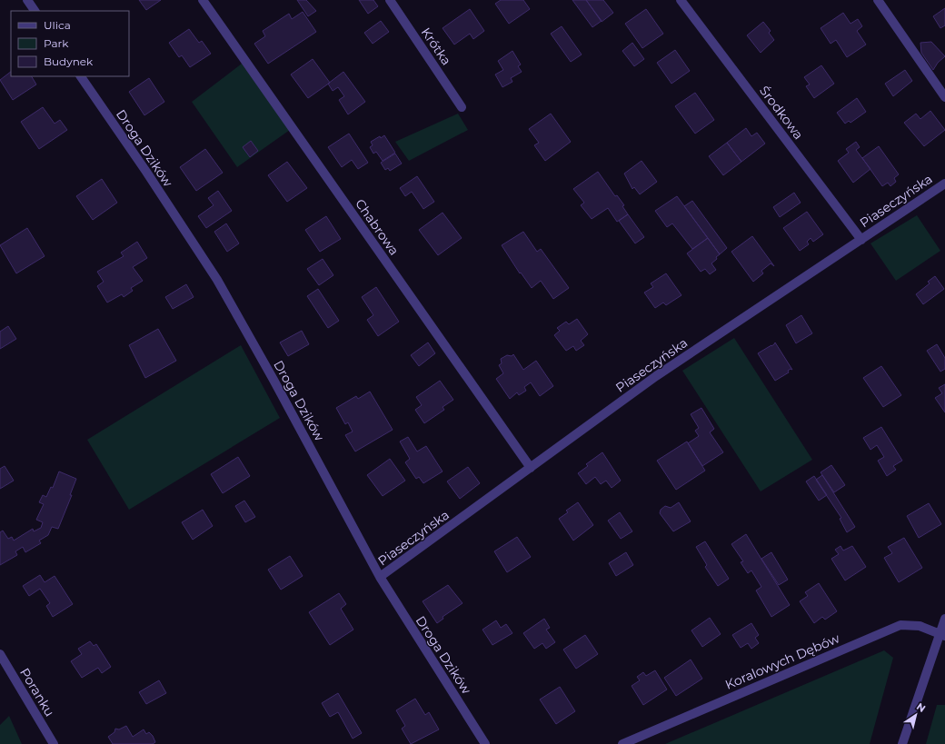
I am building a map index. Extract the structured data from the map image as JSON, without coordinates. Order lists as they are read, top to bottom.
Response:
{
  "streets": {
    "street": [
      "Krótka",
      "Środkowa",
      "Droga Dzików",
      "Piaseczyńska",
      "Chabrowa",
      "Koralowych Dębów",
      "Poranku"
    ]
  },
  "crossings": [
    ["Środkowa", "Piaseczyńska"],
    ["Droga Dzików", "Piaseczyńska"],
    ["Piaseczyńska", "Chabrowa"]
  ],
  "legend": ["Ulica", "Park", "Budynek"],
  "north": "top right"
}
